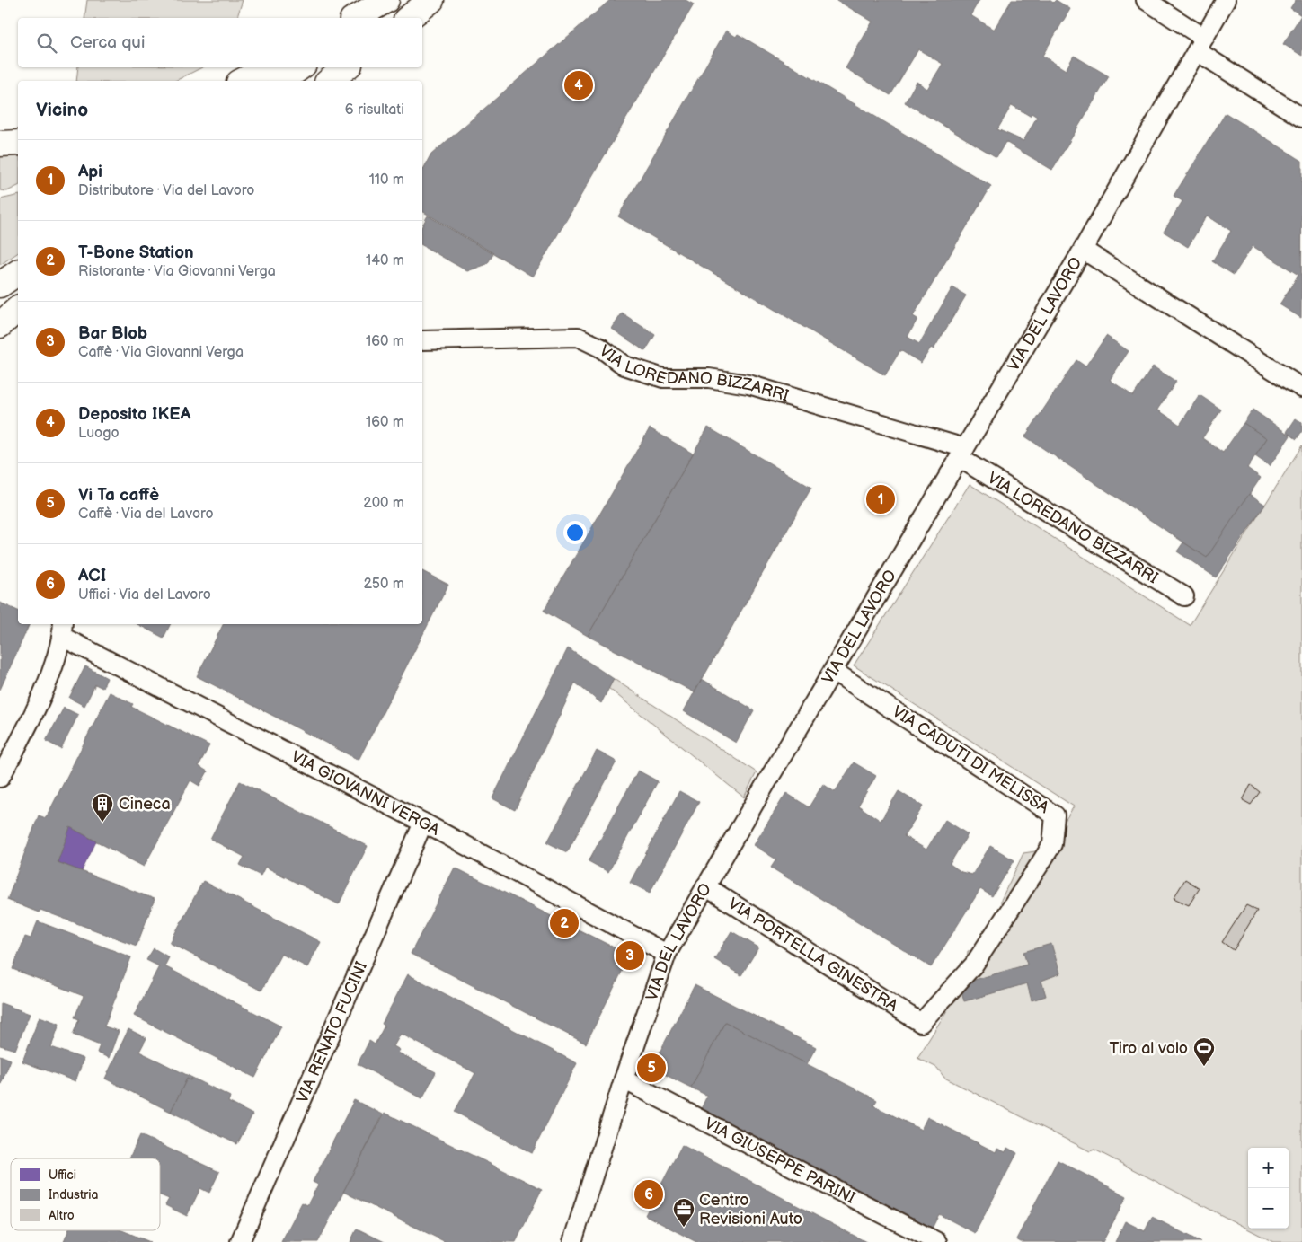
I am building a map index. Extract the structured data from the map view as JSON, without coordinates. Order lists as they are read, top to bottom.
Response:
{
  "streets": {
    "street": [
      "VIA DEL LAVORO",
      "VIA LOREDANO BIZZARRI",
      "VIA CADUTI DI MELISSA",
      "VIA GIOVANNI VERGA",
      "VIA PORTELLA GINESTRA",
      "VIA RENATO FUCINI",
      "VIA GIUSEPPE PARINI"
    ]
  },
  "crossings": [
    ["VIA DEL LAVORO", "VIA LOREDANO BIZZARRI"],
    ["VIA DEL LAVORO", "VIA CADUTI DI MELISSA"],
    ["VIA DEL LAVORO", "VIA GIOVANNI VERGA"],
    ["VIA DEL LAVORO", "VIA PORTELLA GINESTRA"],
    ["VIA DEL LAVORO", "VIA GIUSEPPE PARINI"],
    ["VIA CADUTI DI MELISSA", "VIA PORTELLA GINESTRA"],
    ["VIA GIOVANNI VERGA", "VIA RENATO FUCINI"]
  ],
  "places": {
    "building": ["Cineca"],
    "sports": ["Tiro al volo"],
    "office": ["Centro Revisioni Auto"]
  },
  "legend": ["Uffici", "Industria", "Altro"],
  "page": {
    "search": "Cerca qui",
    "pins": [
      "4",
      "1",
      "2",
      "3",
      "5",
      "6"
    ],
    "heading": ["Vicino", "6 risultati"],
    "list": [
      {
        "mark": "1",
        "name": "Api",
        "note": "Distributore · Via del Lavoro",
        "value": "110 m"
      },
      {
        "mark": "2",
        "name": "T-Bone Station",
        "note": "Ristorante · Via Giovanni Verga",
        "value": "140 m"
      },
      {
        "mark": "3",
        "name": "Bar Blob",
        "note": "Caffè · Via Giovanni Verga",
        "value": "160 m"
      },
      {
        "mark": "4",
        "name": "Deposito IKEA",
        "note": "Luogo",
        "value": "160 m"
      },
      {
        "mark": "5",
        "name": "Vi Ta caffè",
        "note": "Caffè · Via del Lavoro",
        "value": "200 m"
      },
      {
        "mark": "6",
        "name": "ACI",
        "note": "Uffici · Via del Lavoro",
        "value": "250 m"
      }
    ],
    "map_buttons": ["+", "−"]
  }
}
